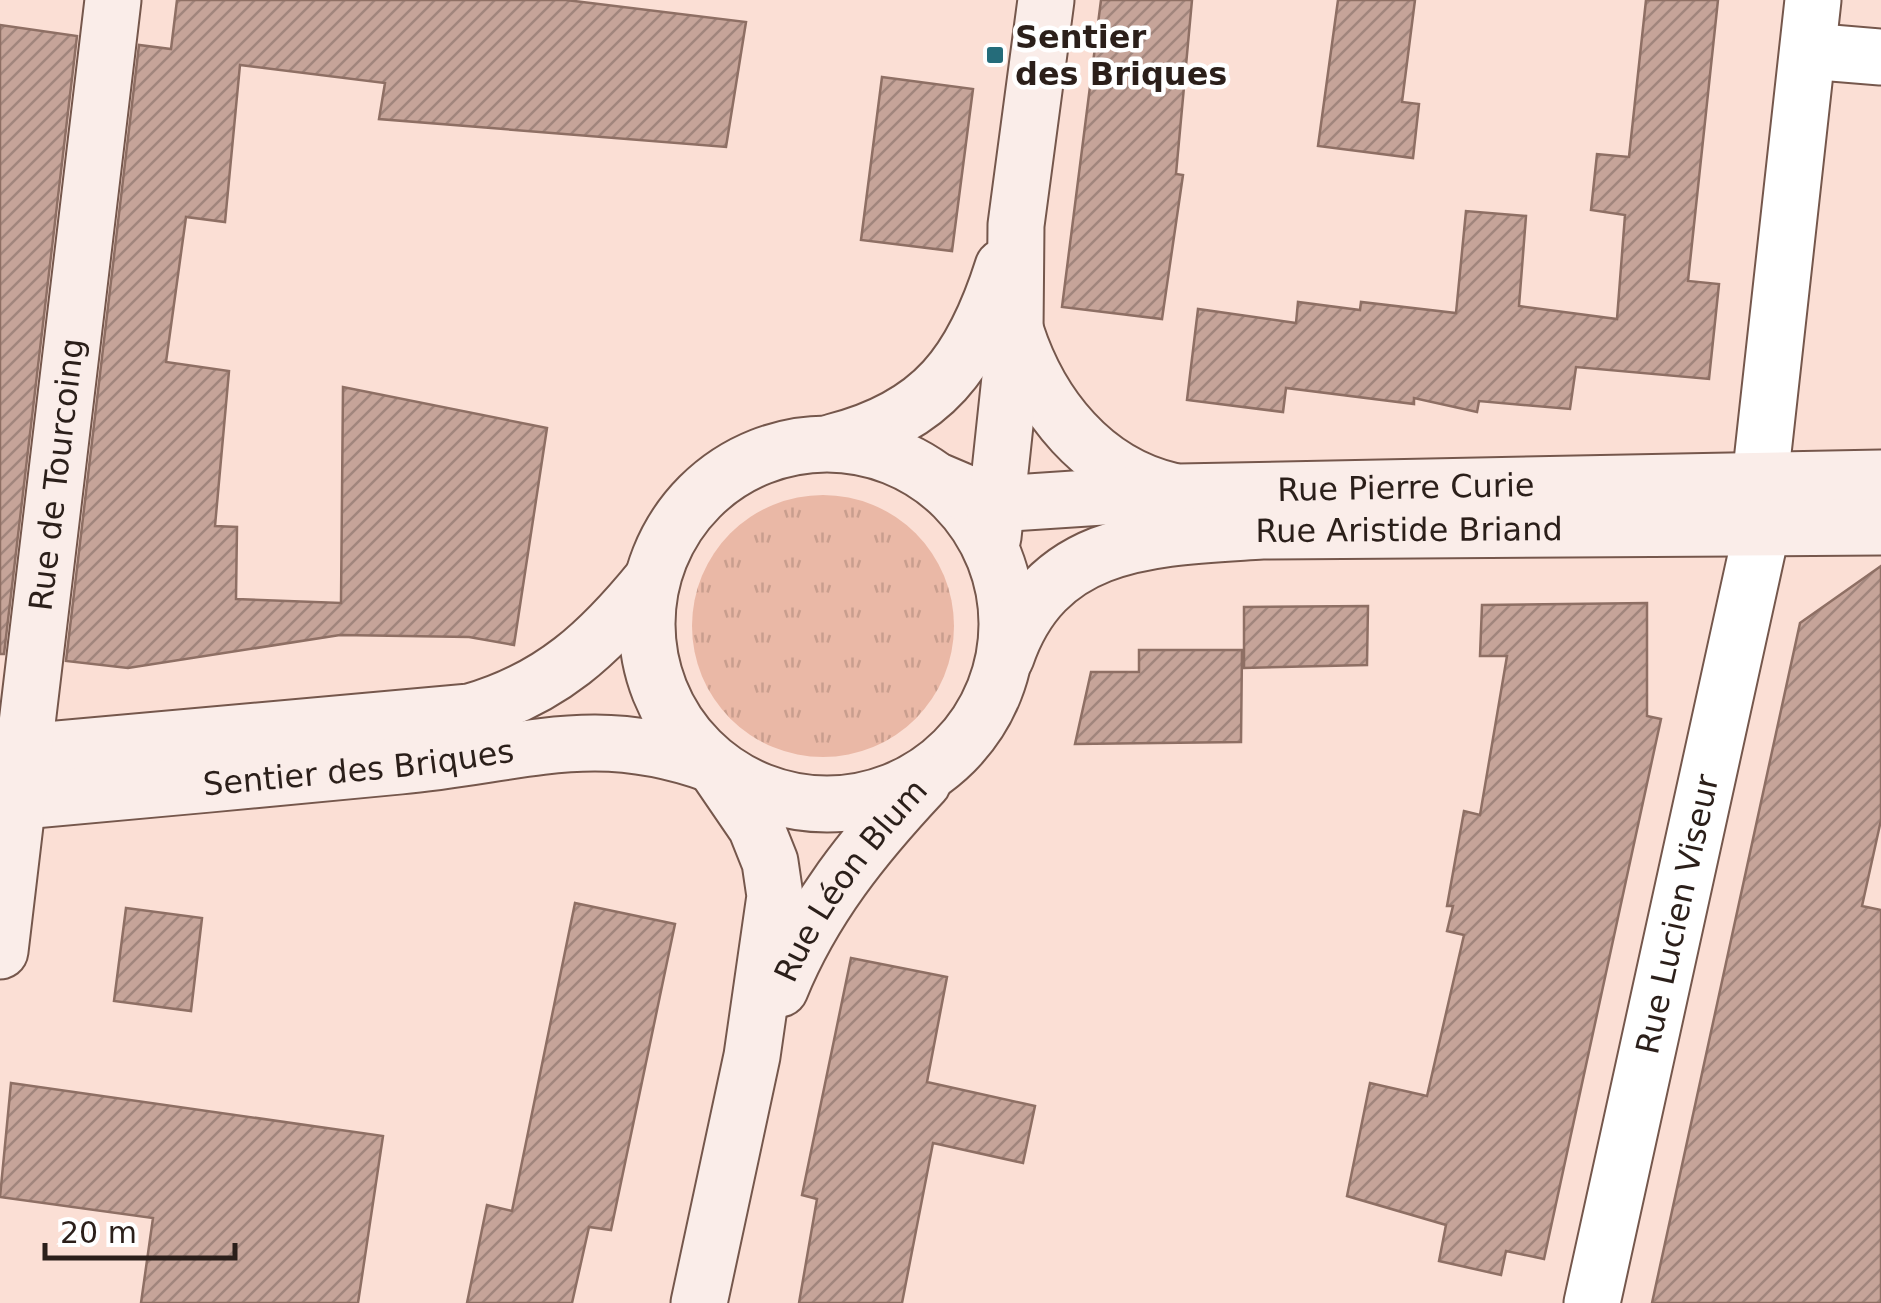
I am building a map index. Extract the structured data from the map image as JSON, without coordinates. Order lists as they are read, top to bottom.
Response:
{
  "streets": {
    "main road": [
      "Rue de Tourcoing",
      "Rue Pierre Curie",
      "Rue Aristide Briand",
      "Sentier des Briques",
      "Rue Léon Blum"
    ],
    "street": ["Rue Lucien Viseur"]
  },
  "crossings": [
    ["Rue de Tourcoing", "Sentier des Briques"],
    ["Rue Pierre Curie", "Rue Aristide Briand"],
    ["Rue Pierre Curie", "Rue Lucien Viseur"],
    ["Rue Aristide Briand", "Rue Léon Blum"],
    ["Rue Aristide Briand", "Rue Lucien Viseur"],
    ["Sentier des Briques", "Rue Léon Blum"]
  ],
  "places": {
    "transit": ["Sentier des Briques"]
  },
  "scale_bar": "20 m"
}
